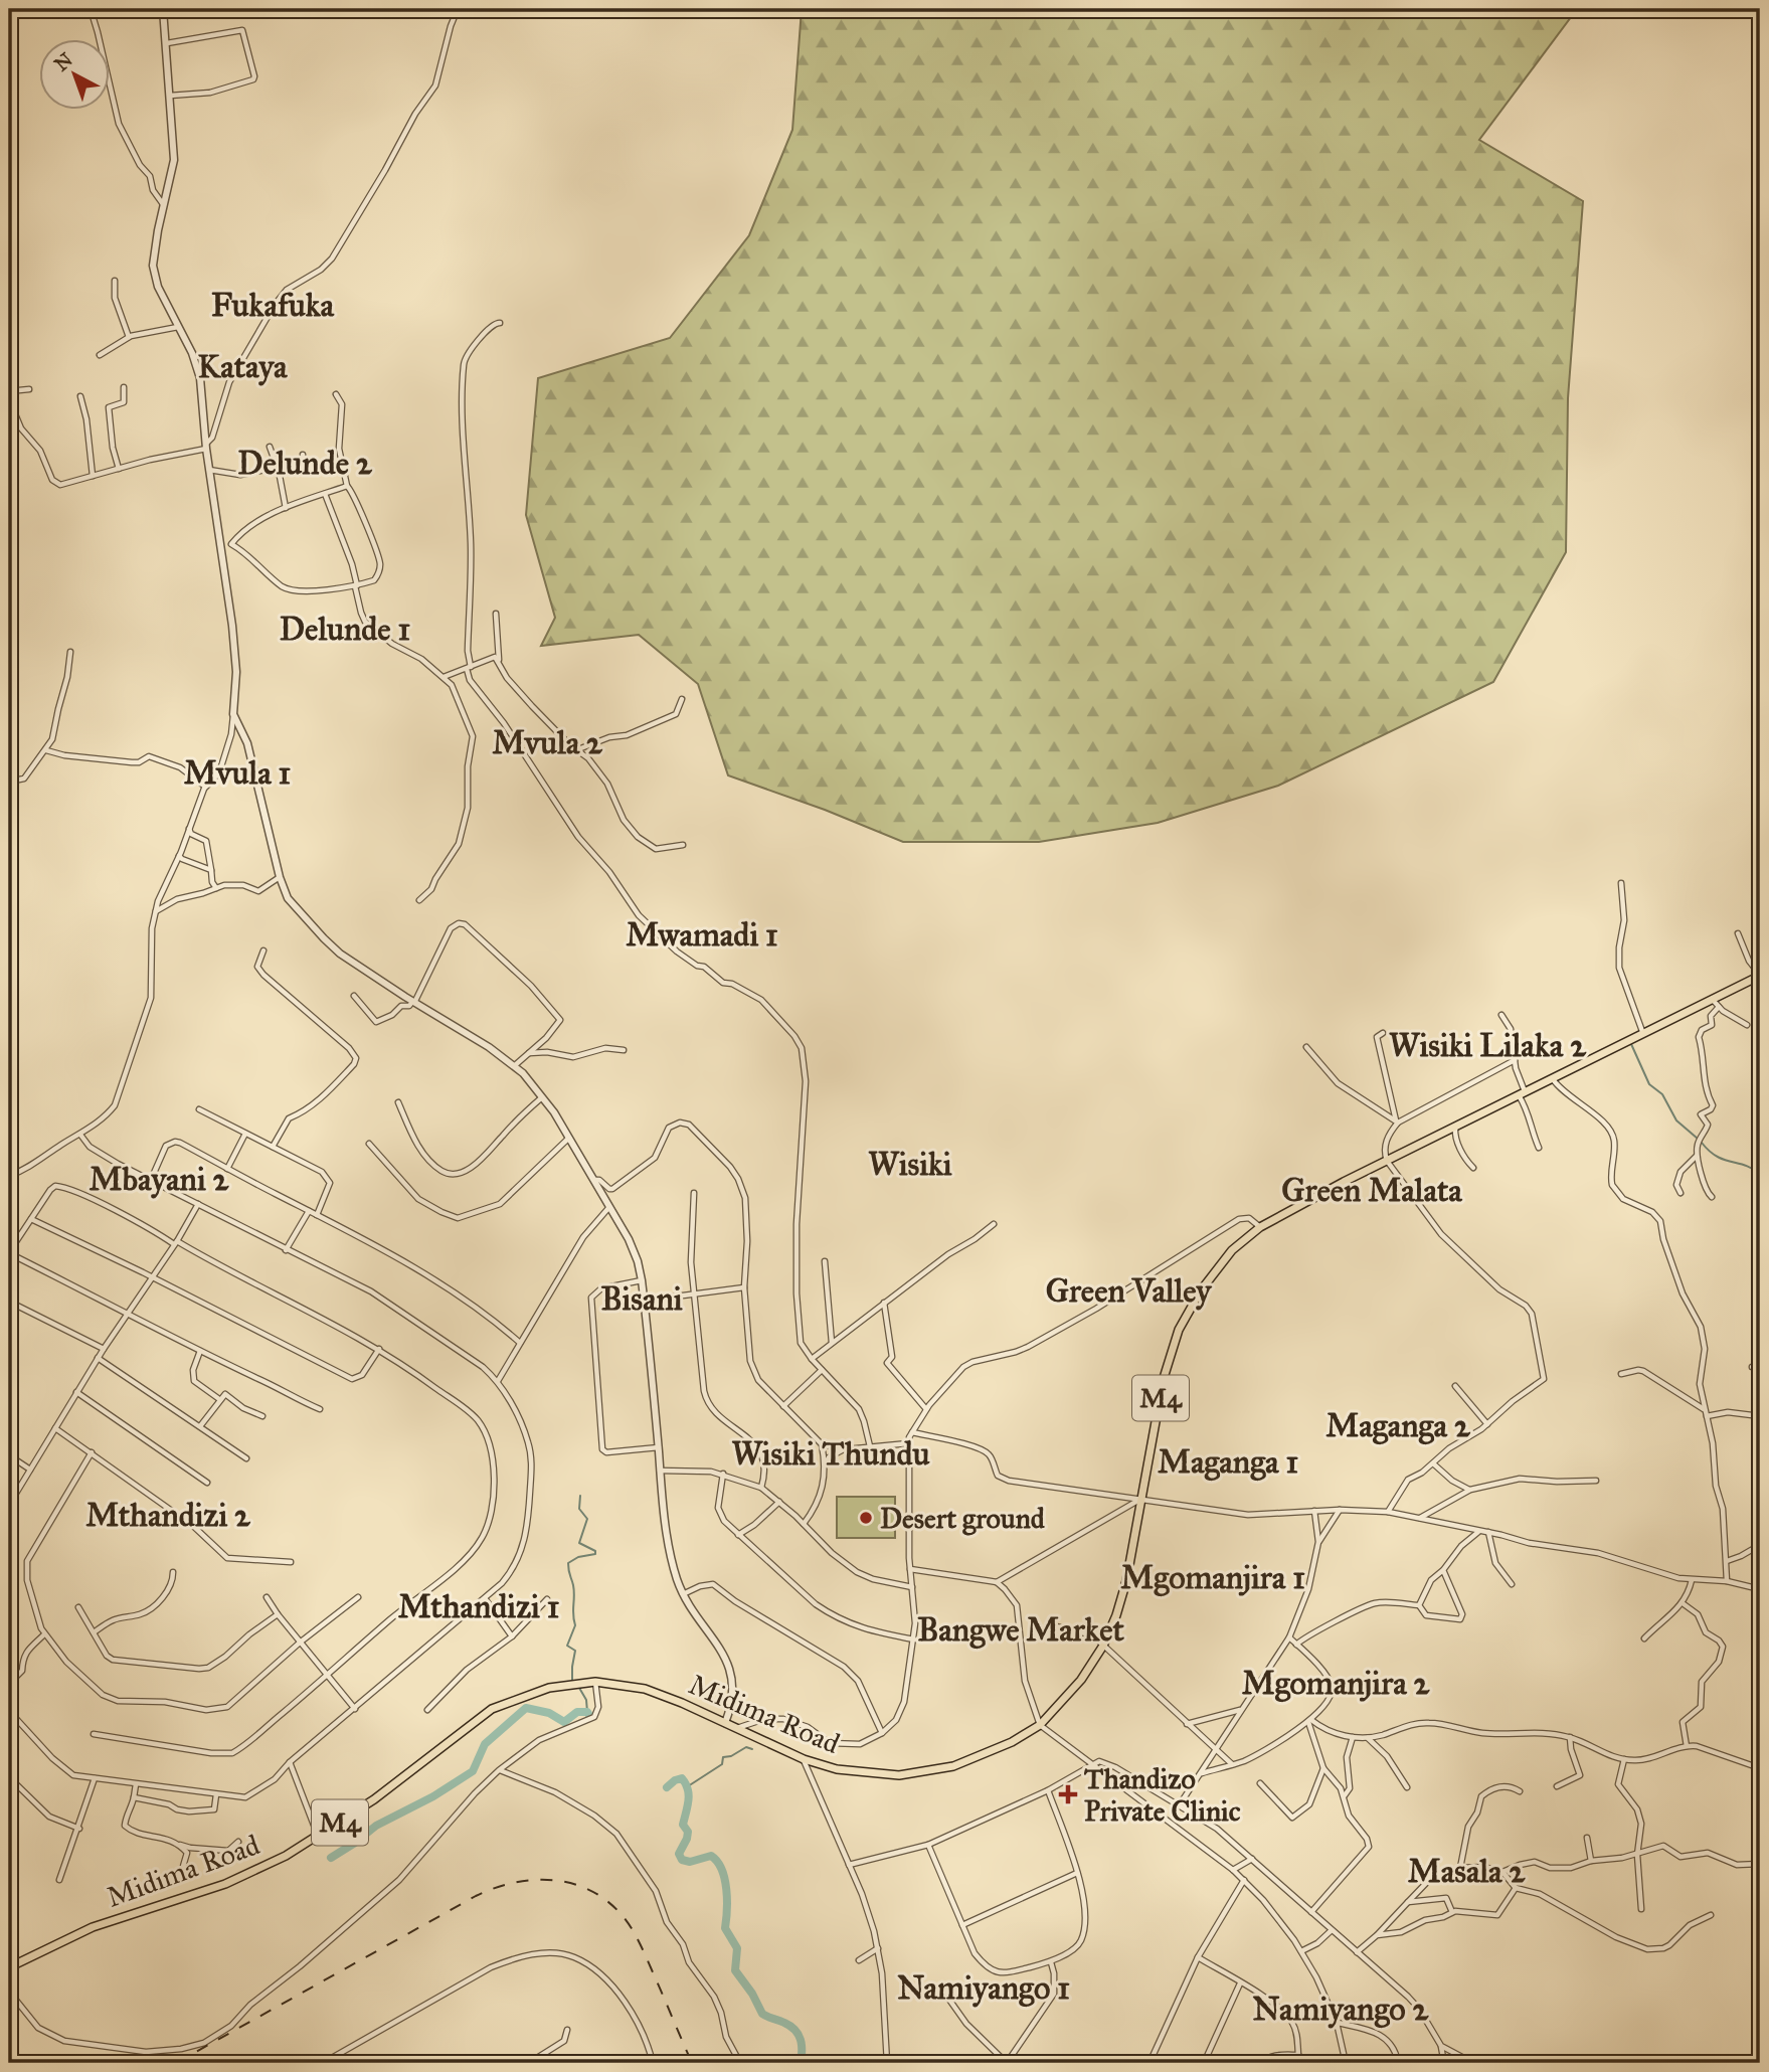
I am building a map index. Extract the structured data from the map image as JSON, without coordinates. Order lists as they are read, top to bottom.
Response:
{
  "streets": {
    "main road": ["M4", "Midima Road"]
  },
  "districts": [
    "Fukafuka",
    "Kataya",
    "Delunde 2",
    "Delunde 1",
    "Mvula 2",
    "Mvula 1",
    "Mwamadi 1",
    "Wisiki Lilaka 2",
    "Wisiki",
    "Mbayani 2",
    "Green Malata",
    "Green Valley",
    "Bisani",
    "Maganga 2",
    "Wisiki Thundu",
    "Maganga 1",
    "Mthandizi 2",
    "Mgomanjira 1",
    "Mthandizi 1",
    "Bangwe Market",
    "Mgomanjira 2",
    "Masala 2",
    "Namiyango 1",
    "Namiyango 2"
  ],
  "places": {
    "other": ["Desert ground"],
    "health": ["Thandizo Private Clinic"]
  },
  "north": "top left"
}
